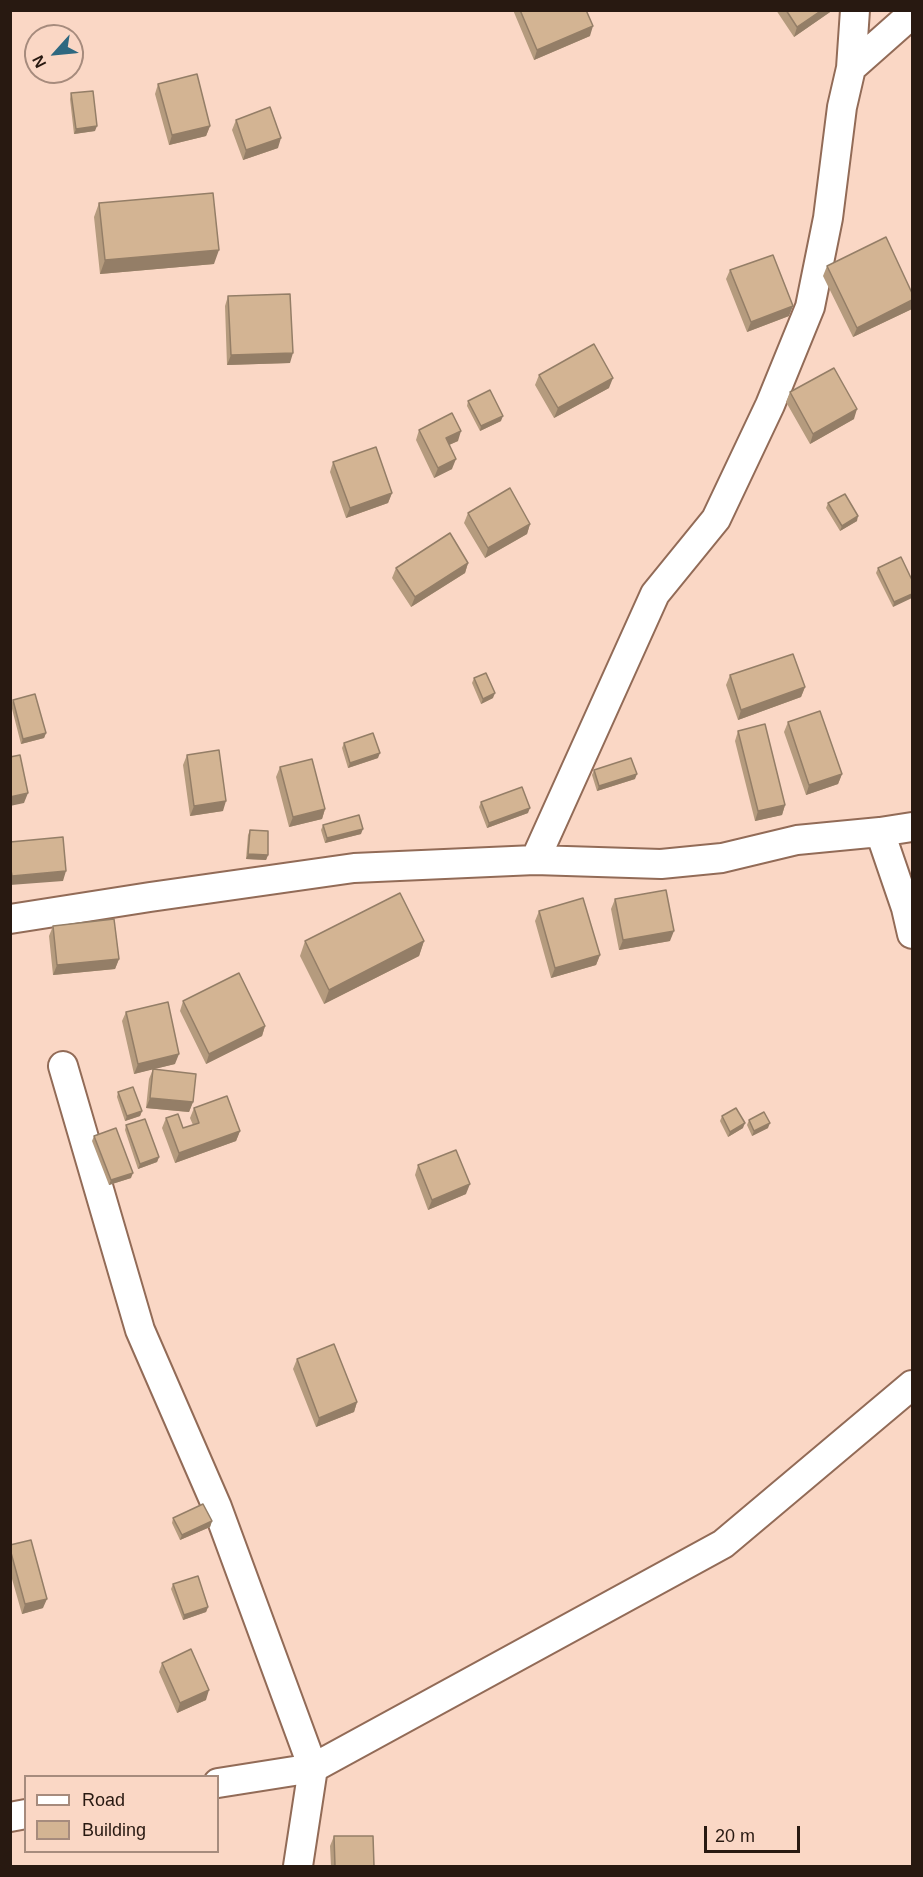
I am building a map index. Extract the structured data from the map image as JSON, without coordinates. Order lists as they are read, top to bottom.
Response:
{
  "legend": ["Road", "Building"],
  "scale_bar": "20 m",
  "north": "bottom left"
}
